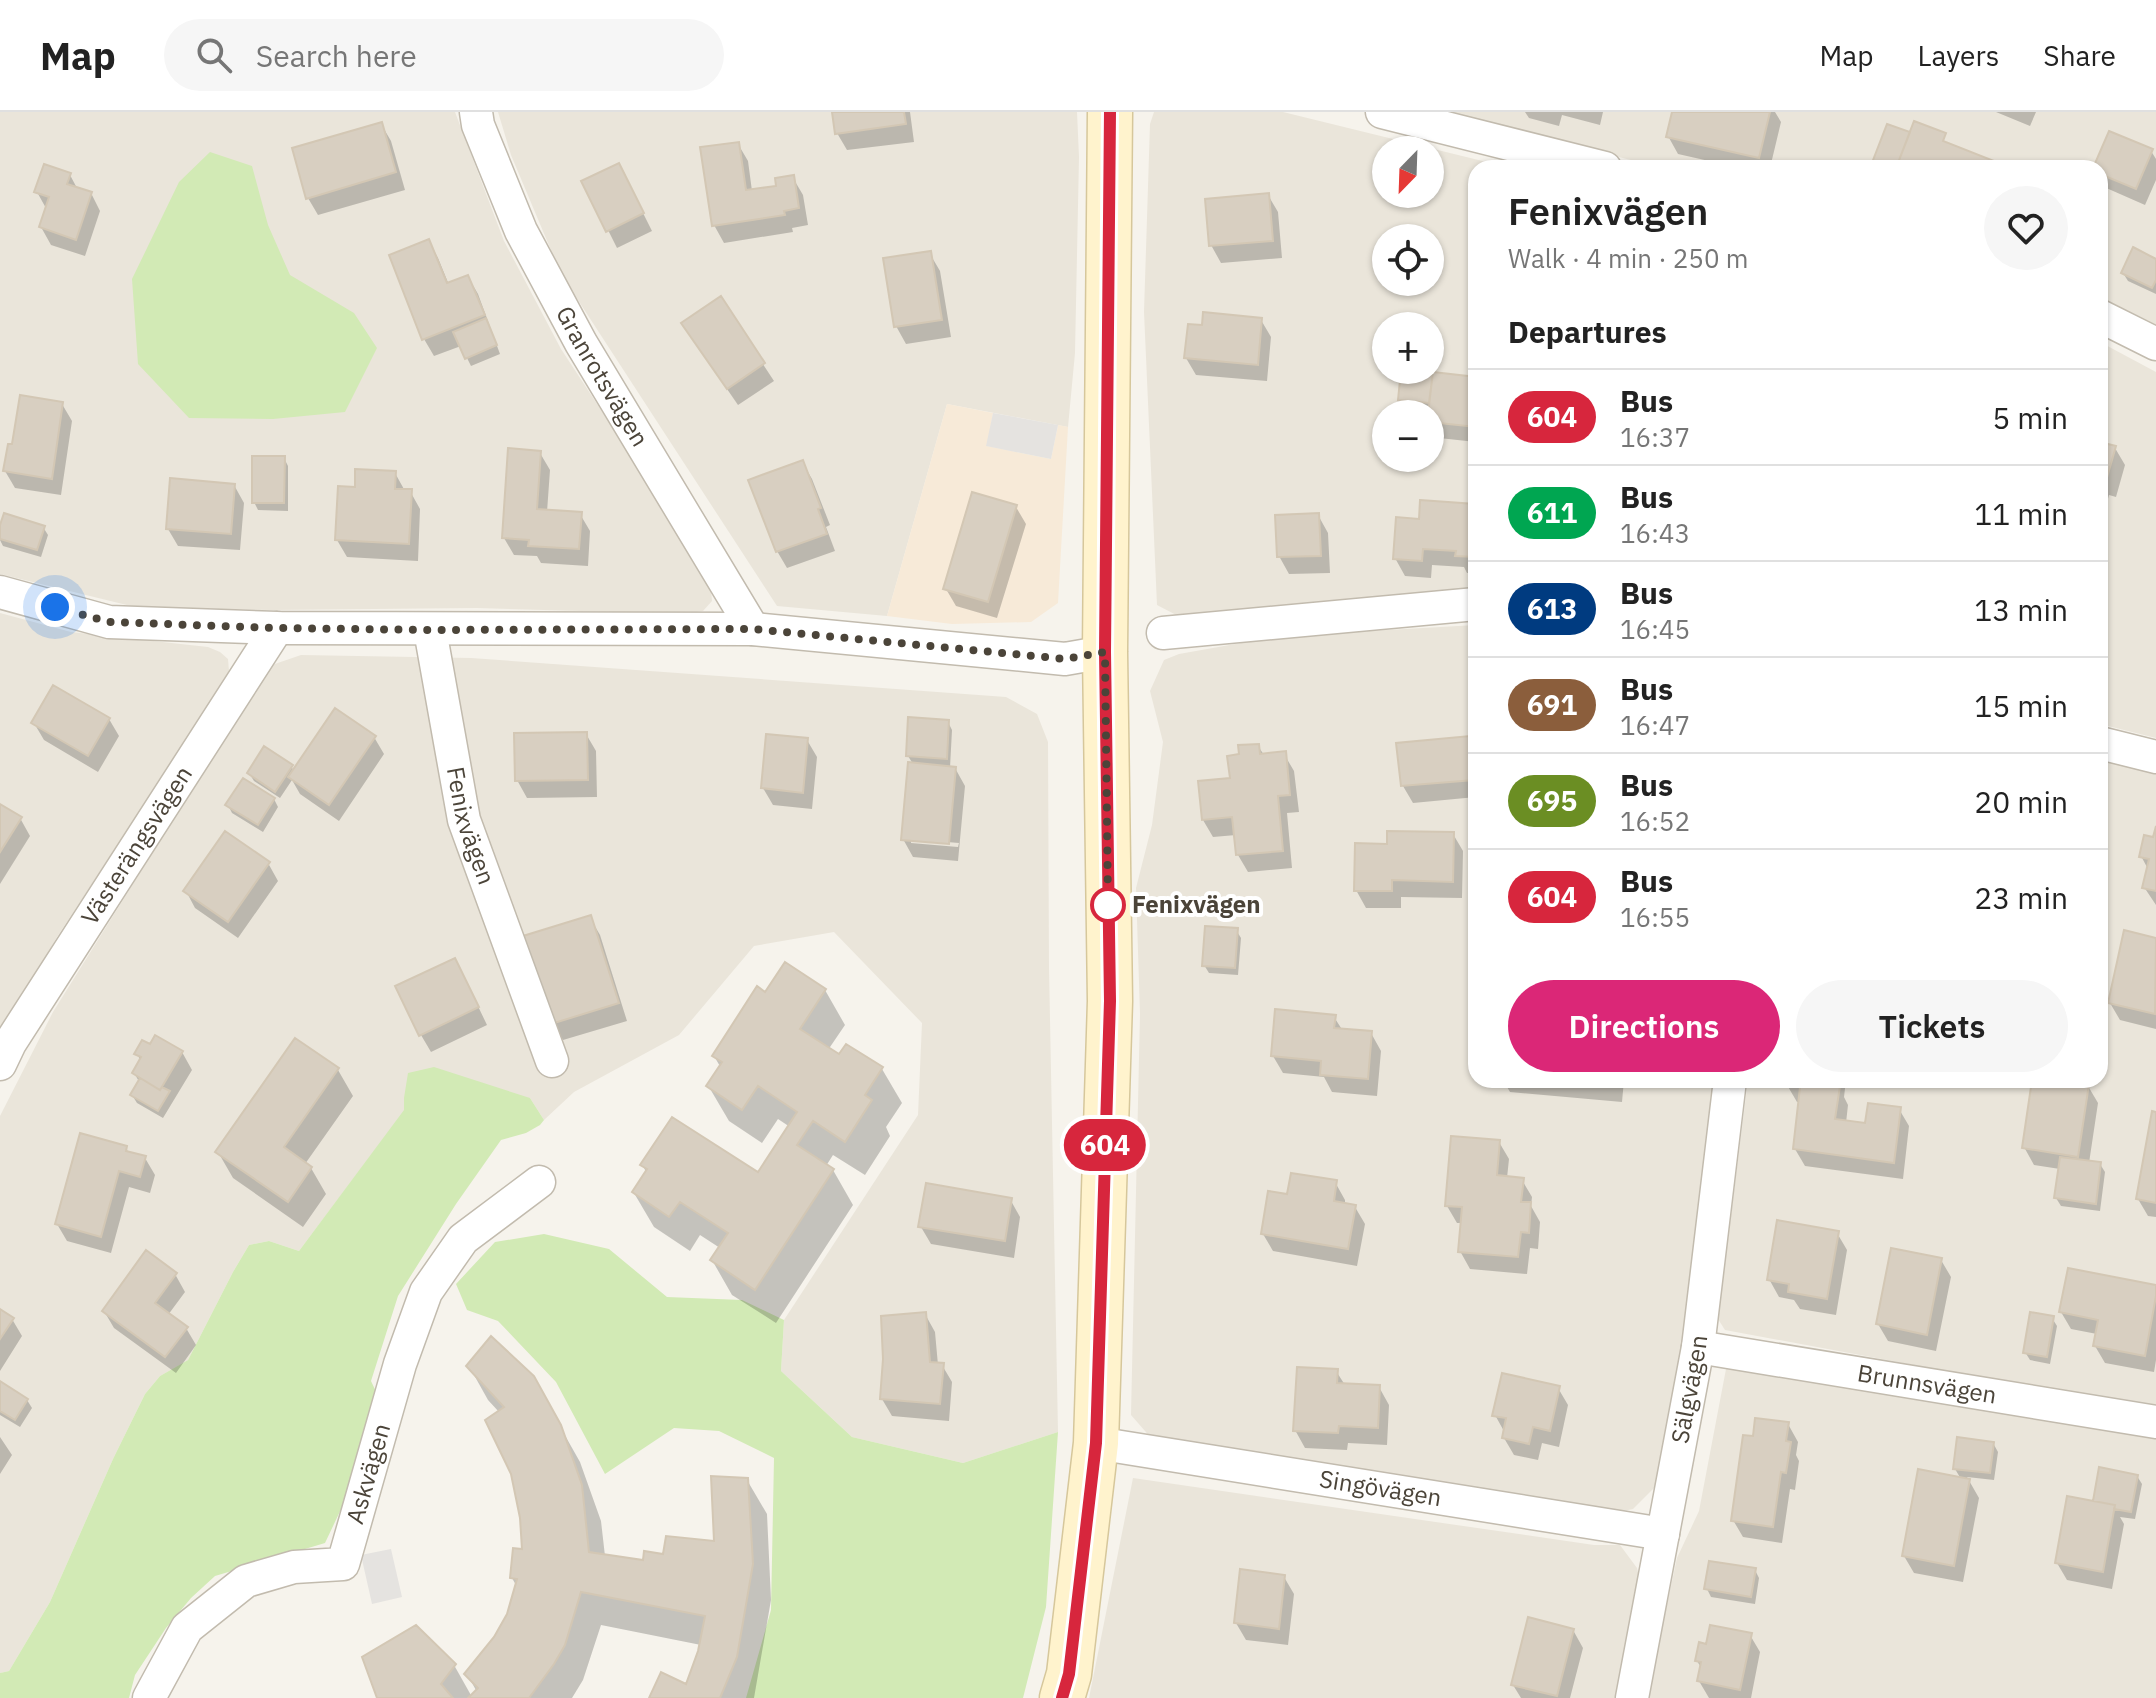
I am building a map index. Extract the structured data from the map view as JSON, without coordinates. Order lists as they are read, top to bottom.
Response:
{
  "streets": {
    "street": [
      "Granrotsvägen",
      "Fenixvägen",
      "Västerängsvägen",
      "Brunnsvägen",
      "Sälgvägen",
      "Askvägen",
      "Singövägen"
    ]
  },
  "crossings": [
    ["Brunnsvägen", "Sälgvägen"],
    ["Sälgvägen", "Singövägen"]
  ],
  "places": ["Fenixvägen"],
  "lines": ["bus line 604"],
  "north": "bottom left",
  "page": {
    "header": "Map",
    "search": "Search here",
    "nav": ["Map", "Layers", "Share"],
    "on_map": "604",
    "map_buttons": ["+", "−"],
    "heading": [
      ["Fenixvägen", "Walk · 4 min · 250 m"],
      "Departures"
    ],
    "list": [
      {
        "mark": "604",
        "name": "Bus",
        "note": "16:37",
        "value": "5 min"
      },
      {
        "mark": "611",
        "name": "Bus",
        "note": "16:43",
        "value": "11 min"
      },
      {
        "mark": "613",
        "name": "Bus",
        "note": "16:45",
        "value": "13 min"
      },
      {
        "mark": "691",
        "name": "Bus",
        "note": "16:47",
        "value": "15 min"
      },
      {
        "mark": "695",
        "name": "Bus",
        "note": "16:52",
        "value": "20 min"
      },
      {
        "mark": "604",
        "name": "Bus",
        "note": "16:55",
        "value": "23 min"
      }
    ],
    "buttons": ["Directions", "Tickets"]
  }
}
